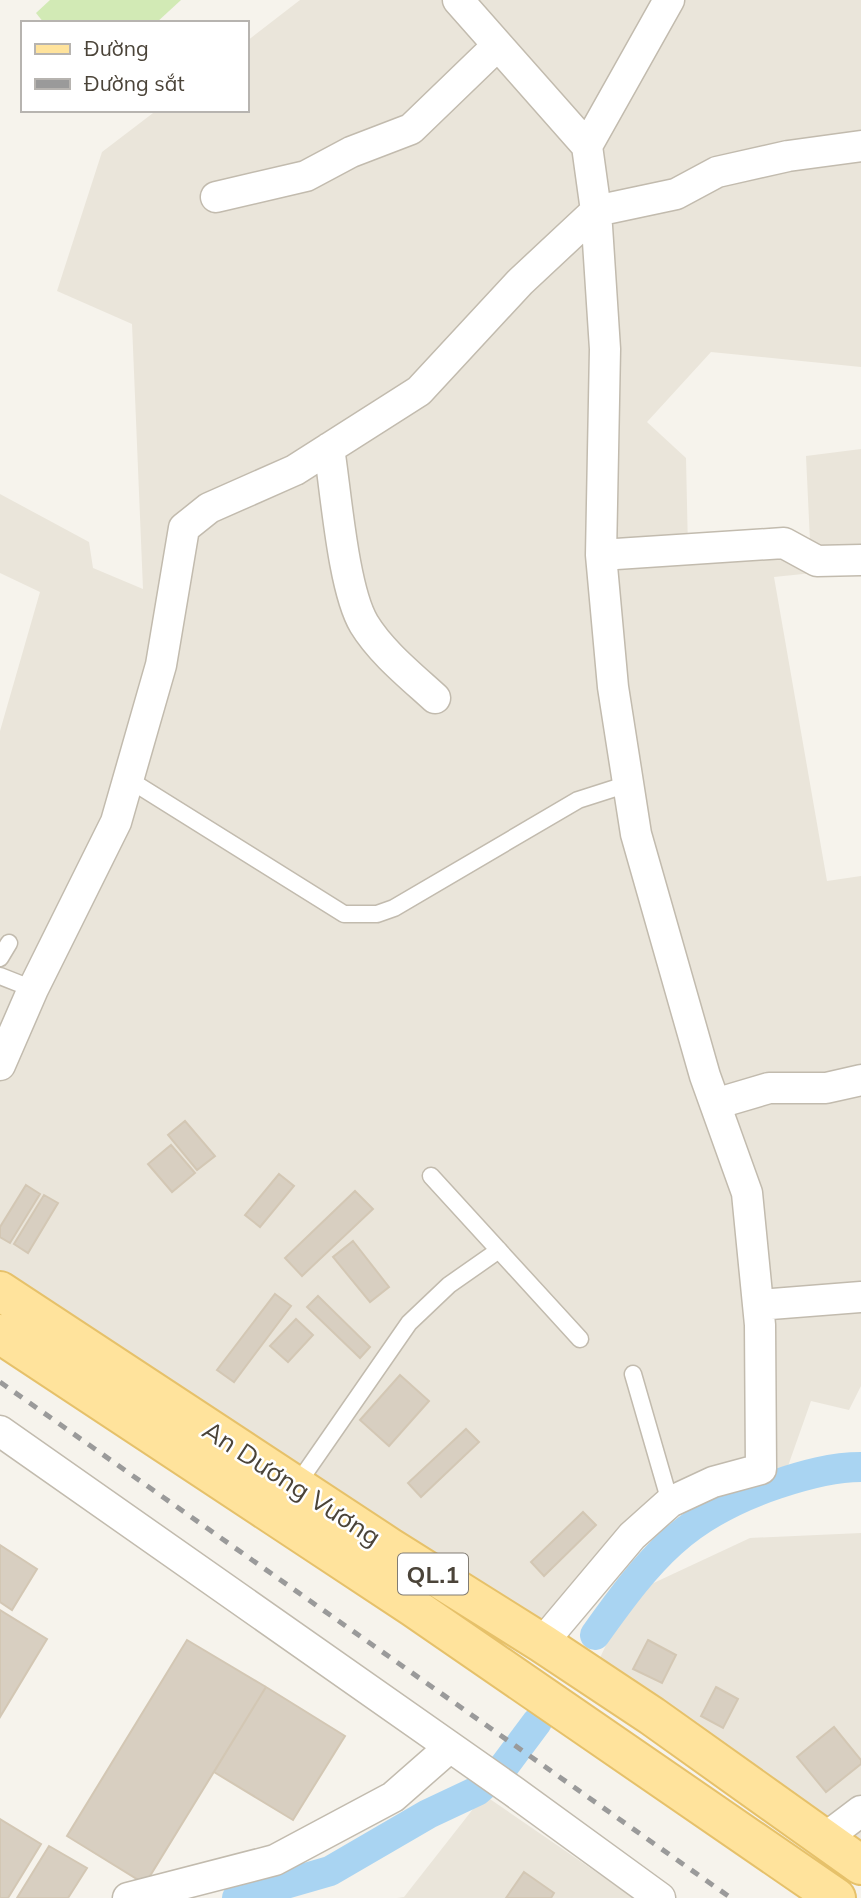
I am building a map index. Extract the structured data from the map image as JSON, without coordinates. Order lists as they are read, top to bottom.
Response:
{
  "streets": {
    "main road": ["An Dương Vương", "QL.1"]
  },
  "legend": ["Đường", "Đường sắt"]
}
